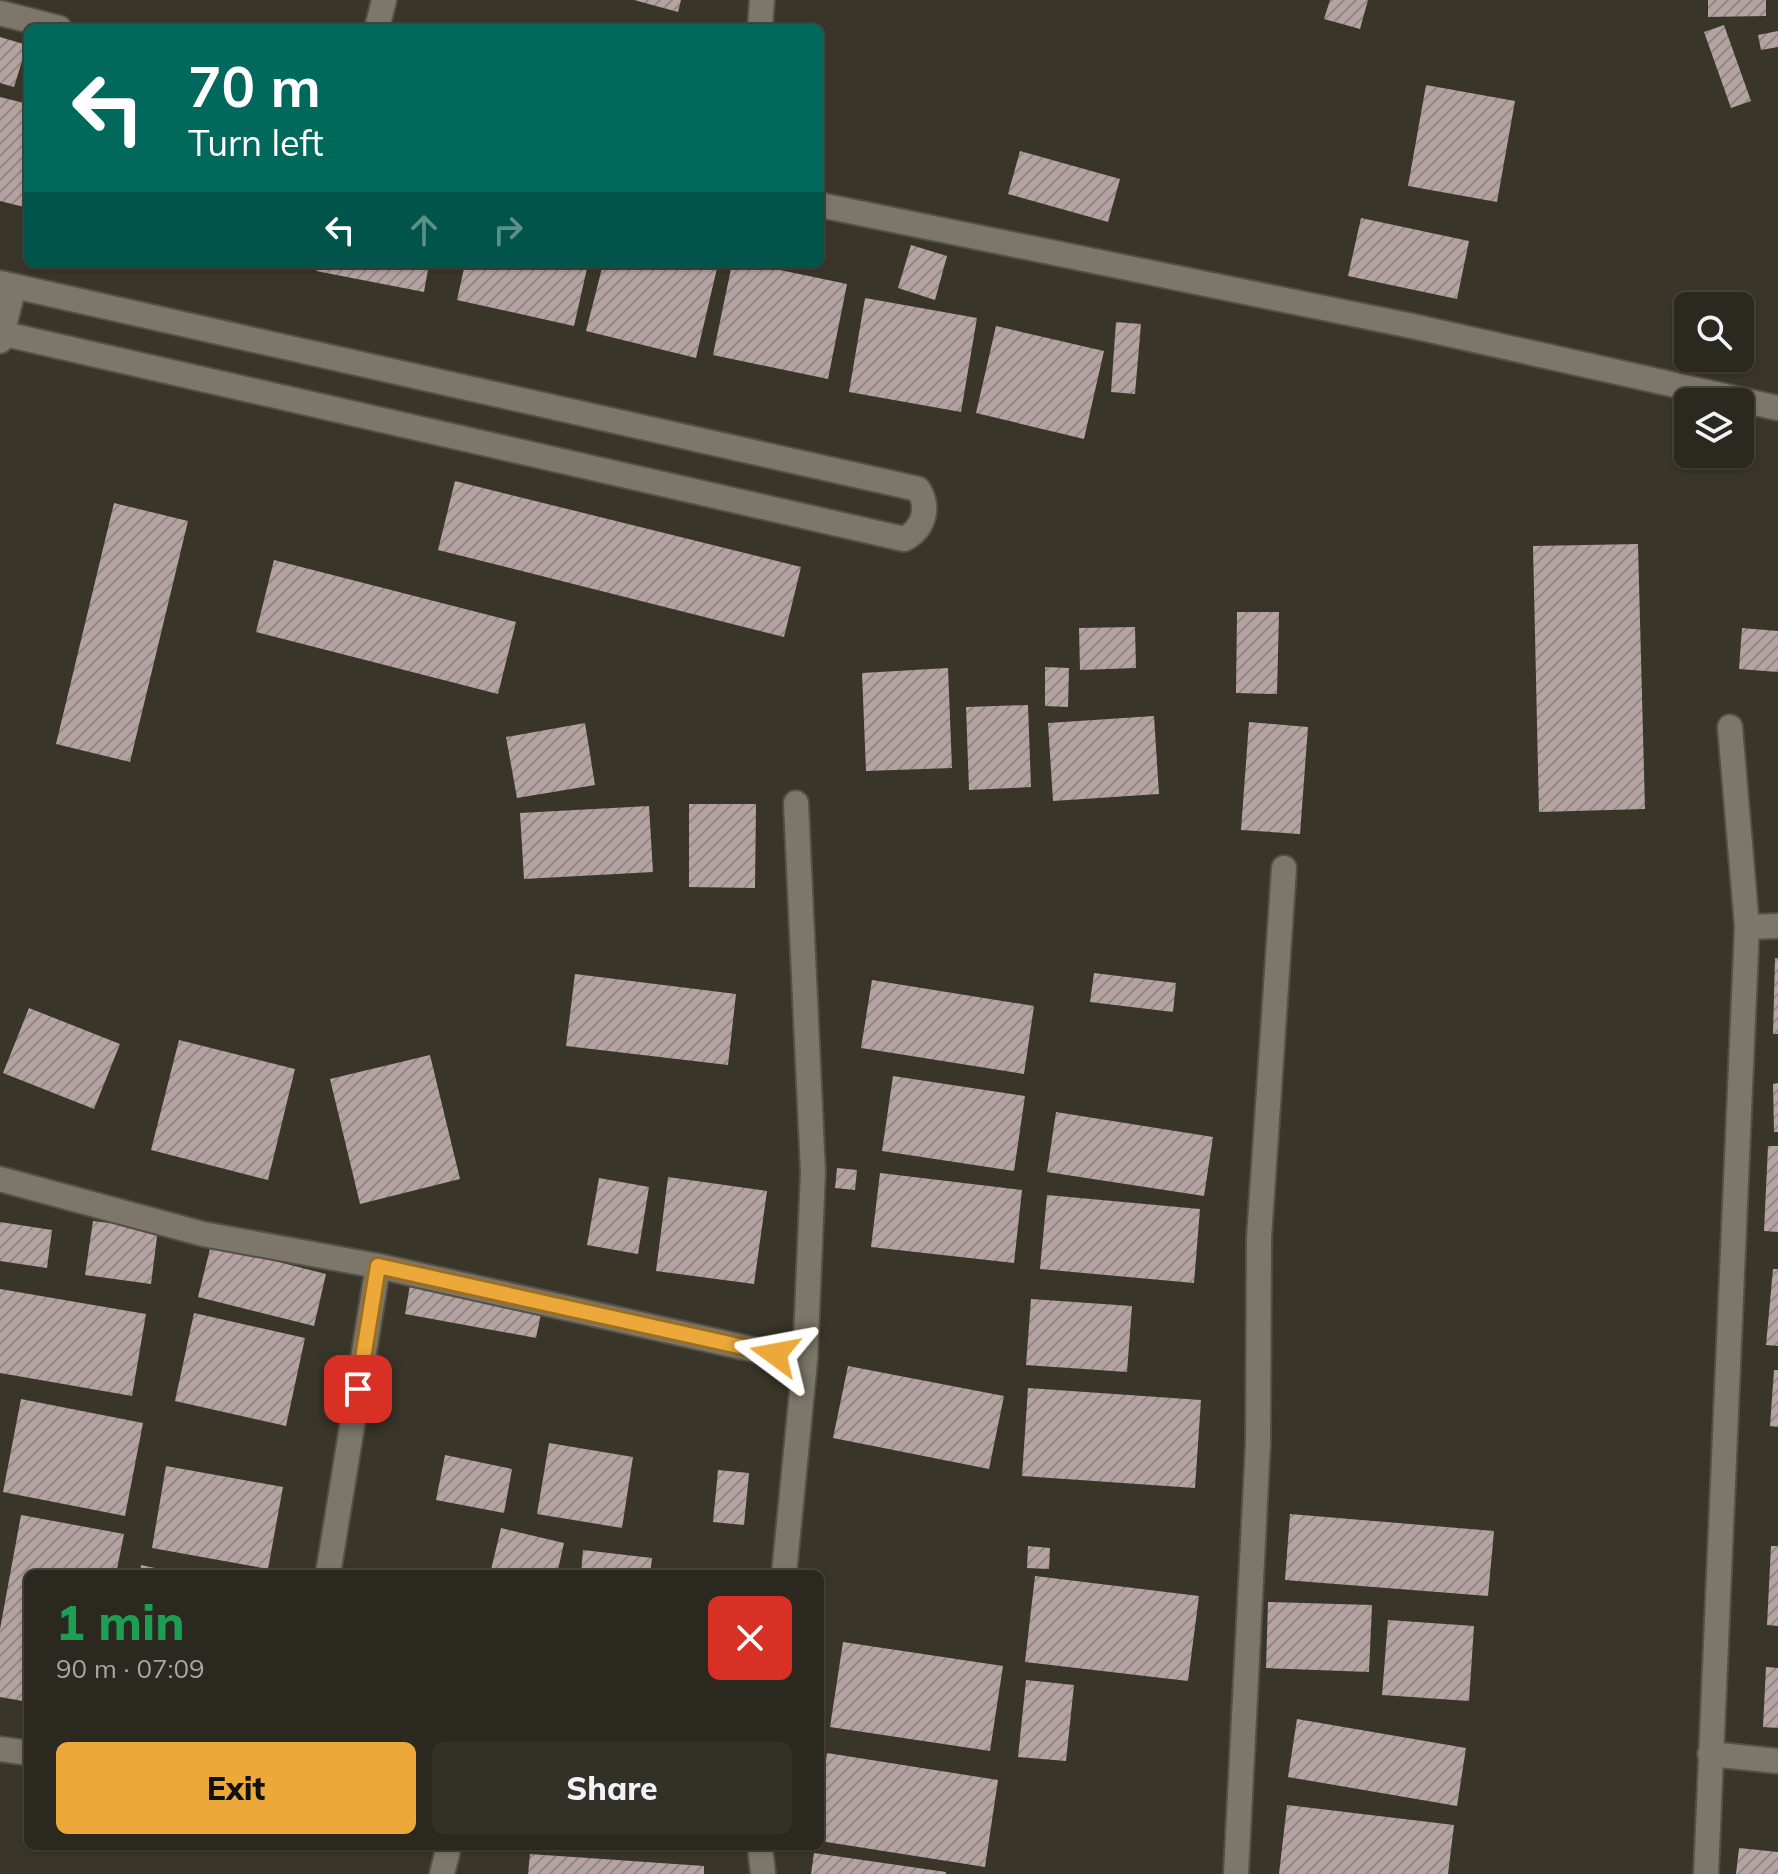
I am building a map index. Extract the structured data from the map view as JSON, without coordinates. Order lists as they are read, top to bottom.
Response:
{
  "page": {
    "turn": ["70 m", "Turn left"],
    "heading": ["1 min", "90 m · 07:09"],
    "buttons": ["Exit", "Share"]
  }
}
